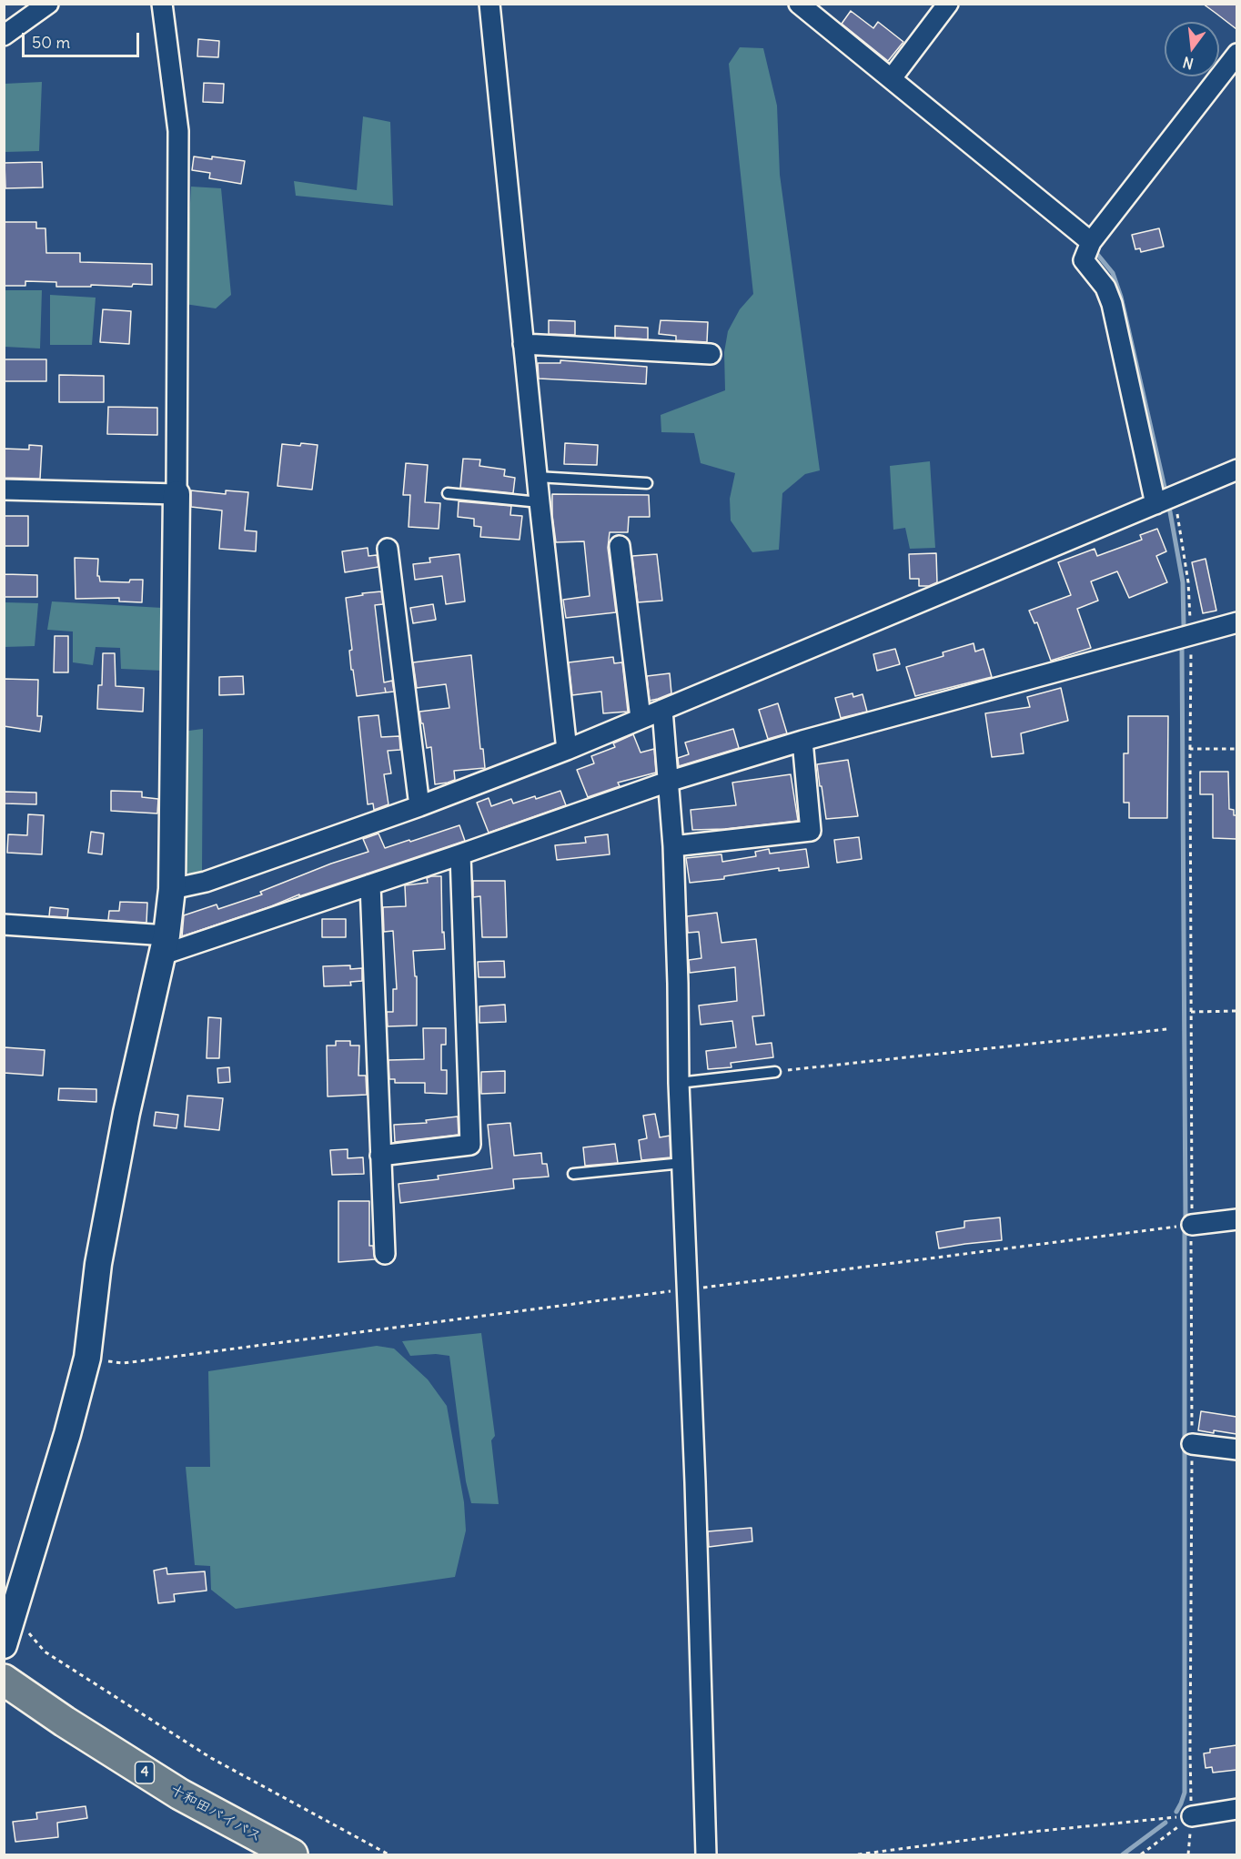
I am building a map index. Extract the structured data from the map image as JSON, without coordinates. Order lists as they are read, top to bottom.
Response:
{
  "streets": {
    "highway": ["4", "十和田バイパス"]
  },
  "scale_bar": "50 m",
  "north": "bottom"
}
